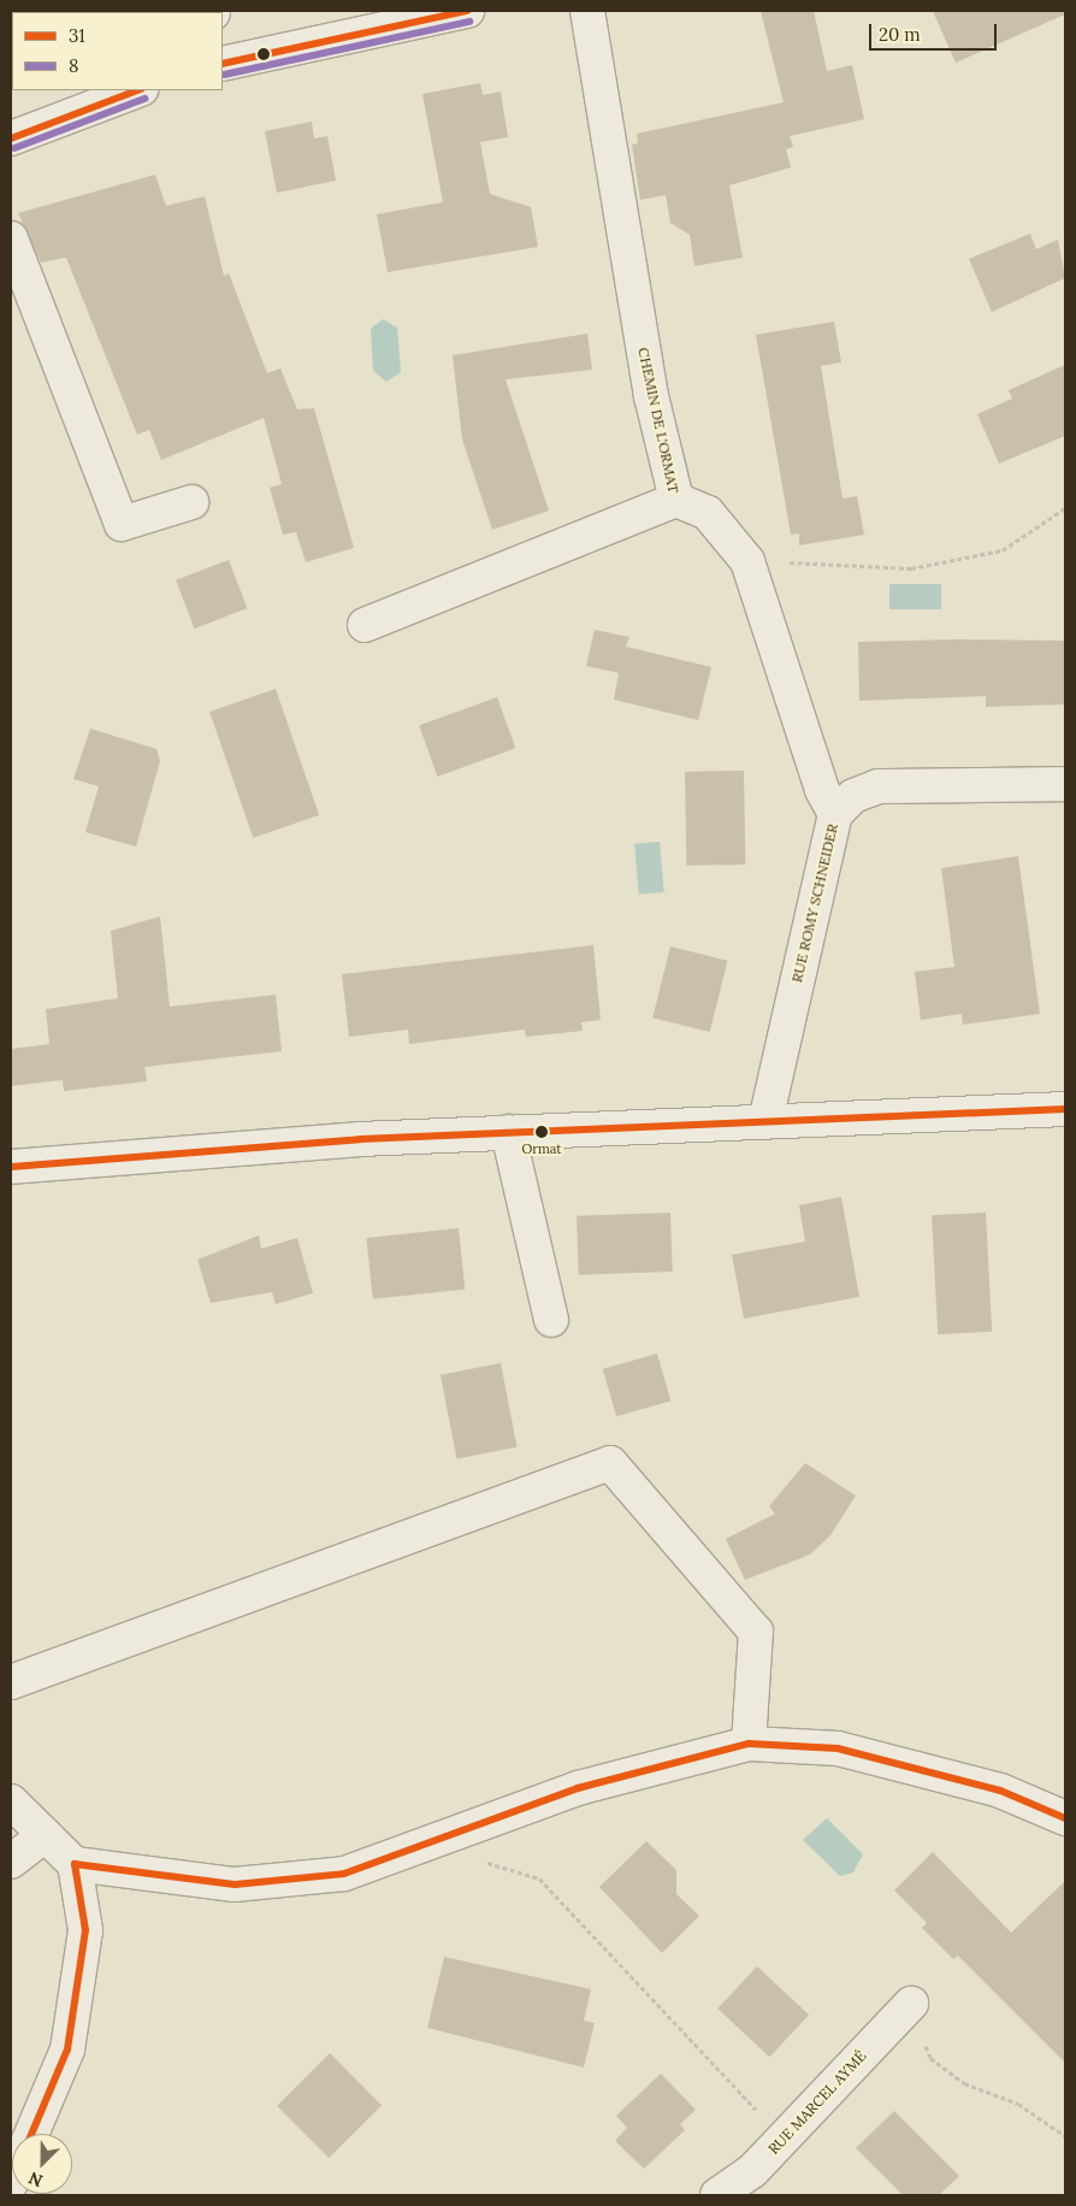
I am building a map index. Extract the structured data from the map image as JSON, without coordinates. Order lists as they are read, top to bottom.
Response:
{
  "streets": {
    "street": ["CHEMIN DE L'ORMAT", "RUE ROMY SCHNEIDER", "RUE MARCEL AYMÉ"]
  },
  "places": ["Ormat"],
  "lines": ["transit line 31", "transit line 8"],
  "legend": ["31", "8"],
  "scale_bar": "20 m",
  "north": "bottom left"
}
